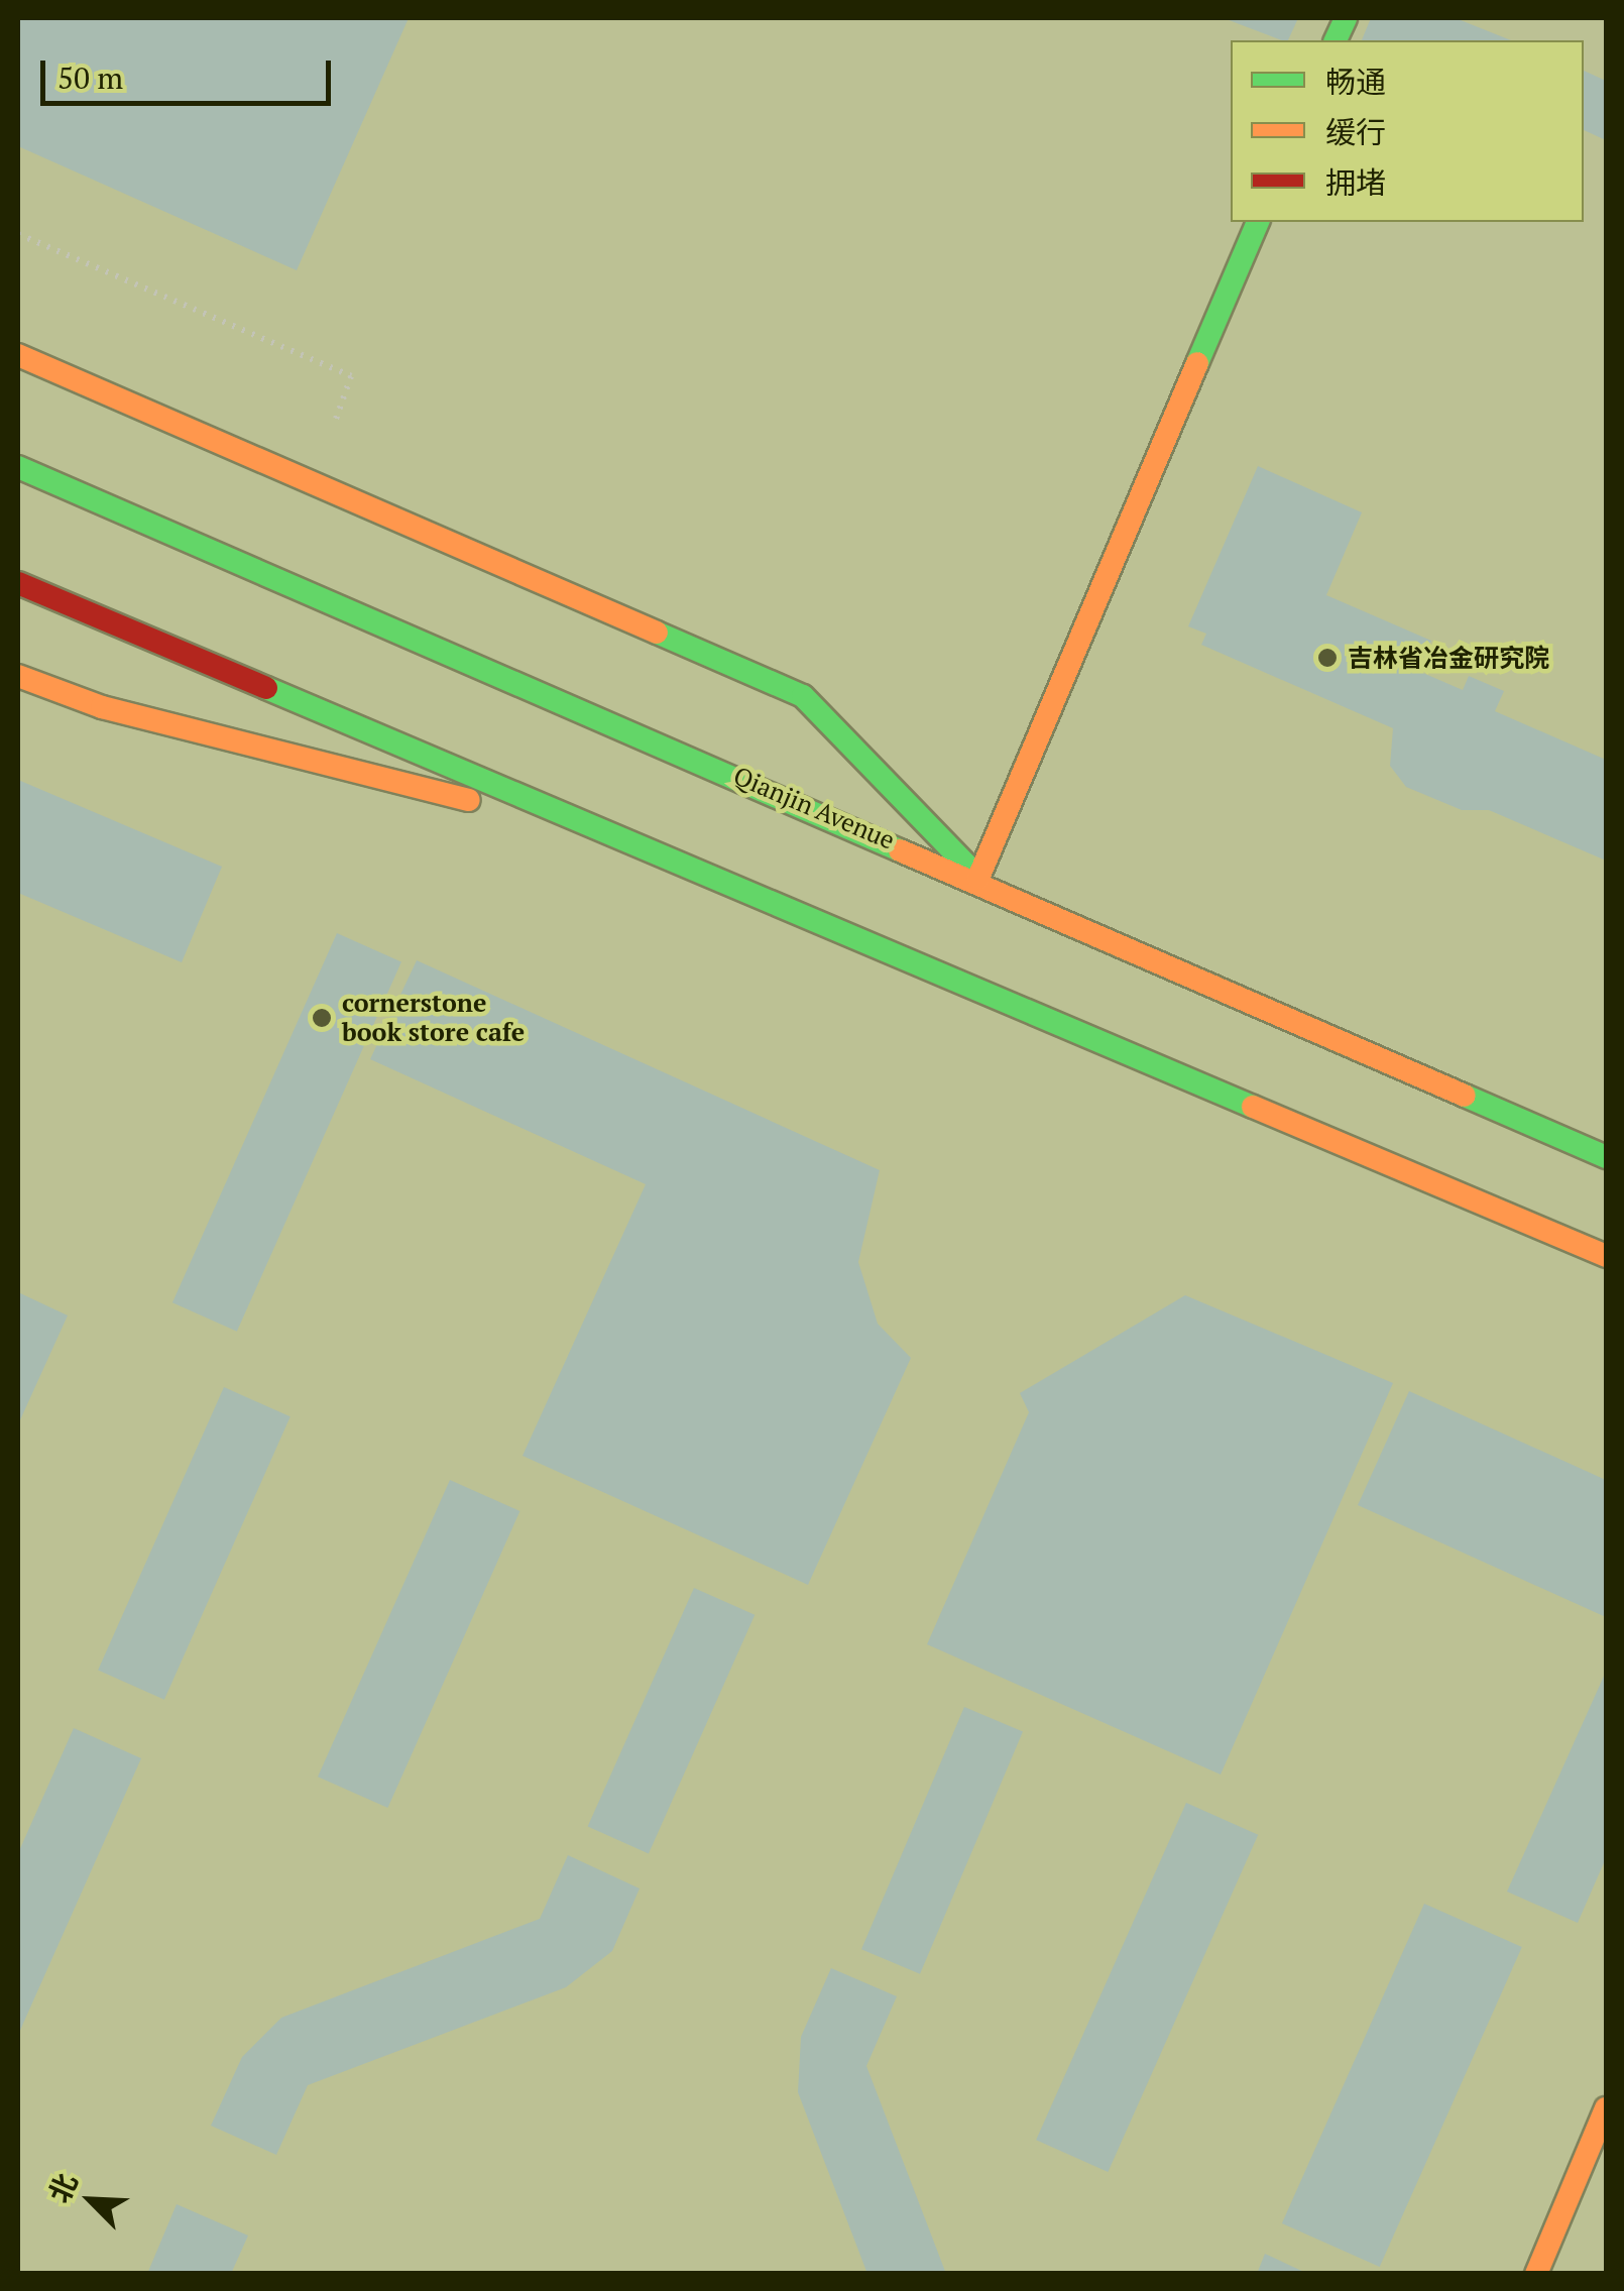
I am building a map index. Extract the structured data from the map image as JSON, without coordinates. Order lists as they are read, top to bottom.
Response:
{
  "streets": {
    "main road": ["Qianjin Avenue"]
  },
  "places": ["吉林省冶金研究院", "cornerstone book store cafe"],
  "legend": ["畅通", "缓行", "拥堵"],
  "scale_bar": "50 m",
  "north": "top left"
}
